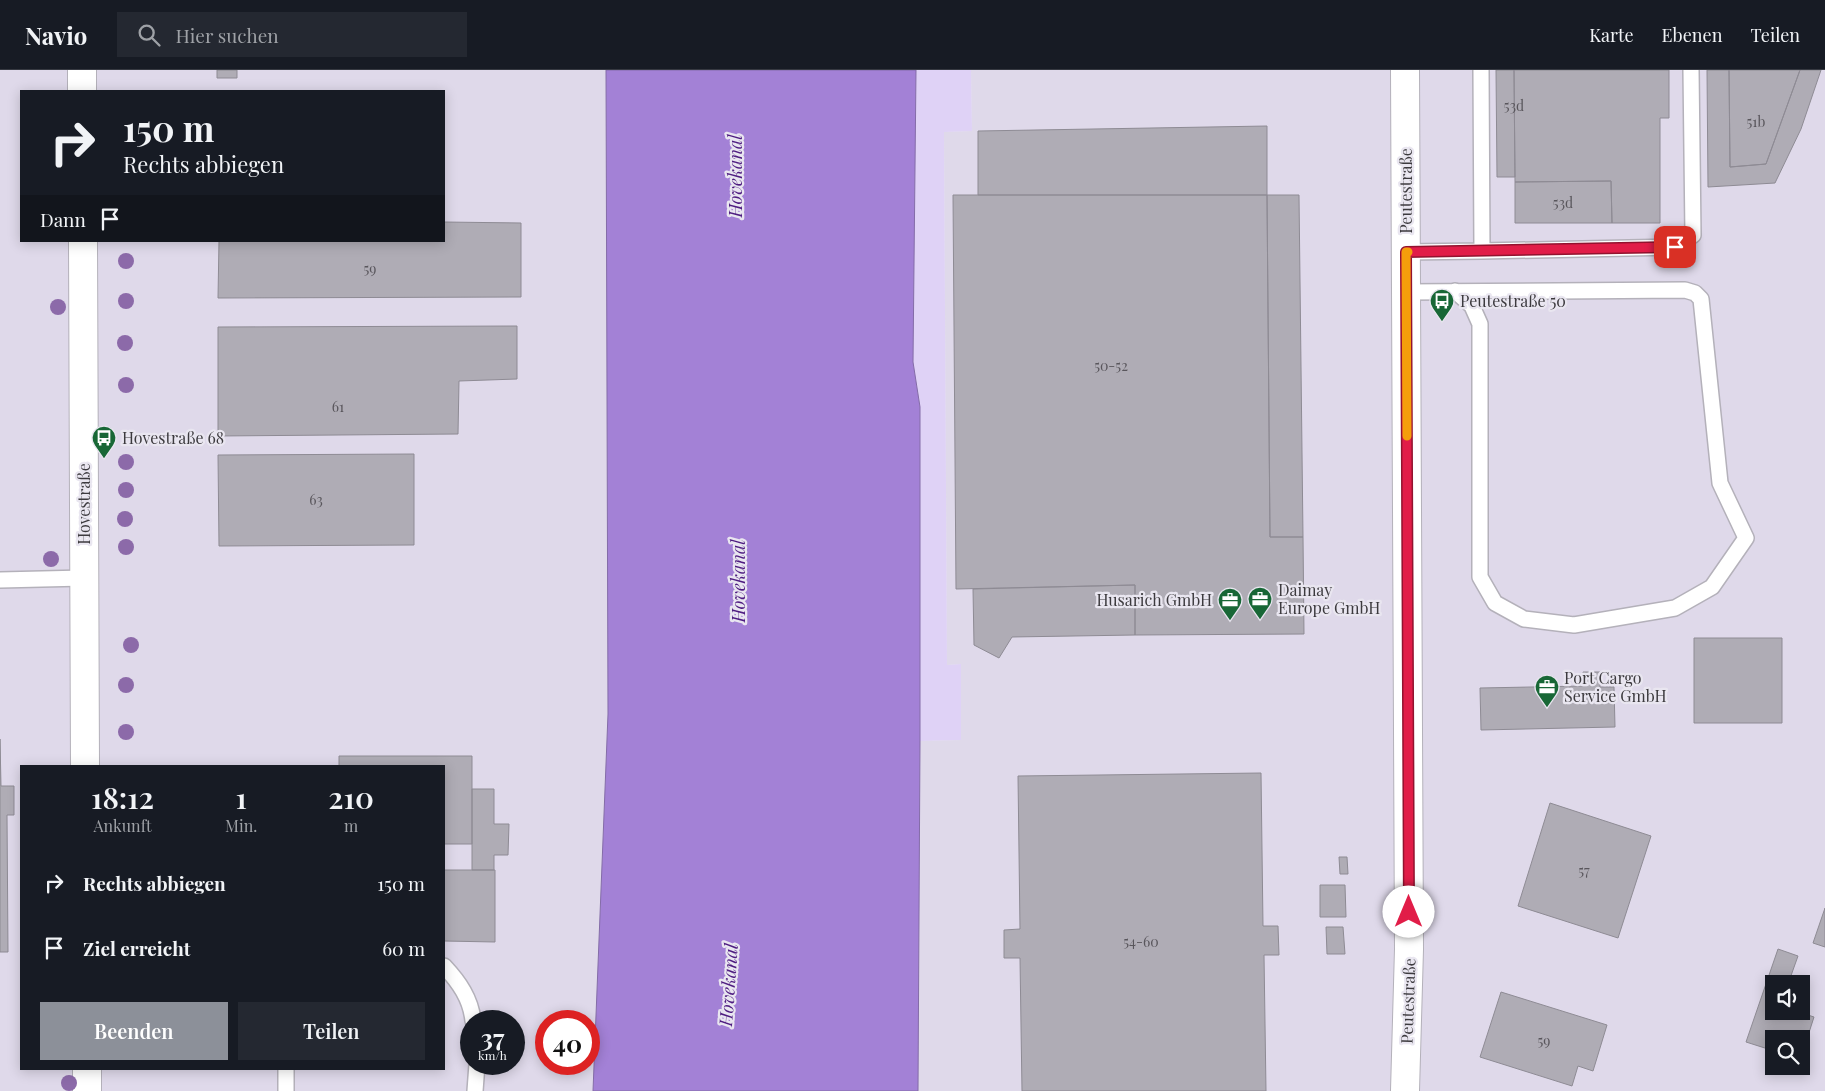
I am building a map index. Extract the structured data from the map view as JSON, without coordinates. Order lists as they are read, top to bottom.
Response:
{
  "streets": {
    "street": ["Peutestraße", "Hovestraße"]
  },
  "water": ["Hovekanal"],
  "places": {
    "bus stop": ["Peutestraße 50", "Hovestraße 68"],
    "office": ["Daimay Europe GmbH", "Husarich GmbH", "Port Cargo Service GmbH"]
  },
  "house_numbers": [
    "53d",
    "51b",
    "53d",
    "59",
    "50-52",
    "61",
    "63",
    "57",
    "54-60",
    "59"
  ],
  "page": {
    "header": "Navio",
    "search": "Hier suchen",
    "nav": ["Karte", "Ebenen", "Teilen"],
    "turn": ["150 m", "Rechts abbiegen"],
    "then": "Dann",
    "eta": [
      "18:12",
      "Ankunft",
      "1",
      "Min.",
      "210",
      "m"
    ],
    "list": [
      {
        "name": "Rechts abbiegen",
        "value": "150 m"
      },
      {
        "name": "Ziel erreicht",
        "value": "60 m"
      }
    ],
    "buttons": ["Beenden", "Teilen"],
    "speed": "37 km/h",
    "limit": "40"
  }
}
